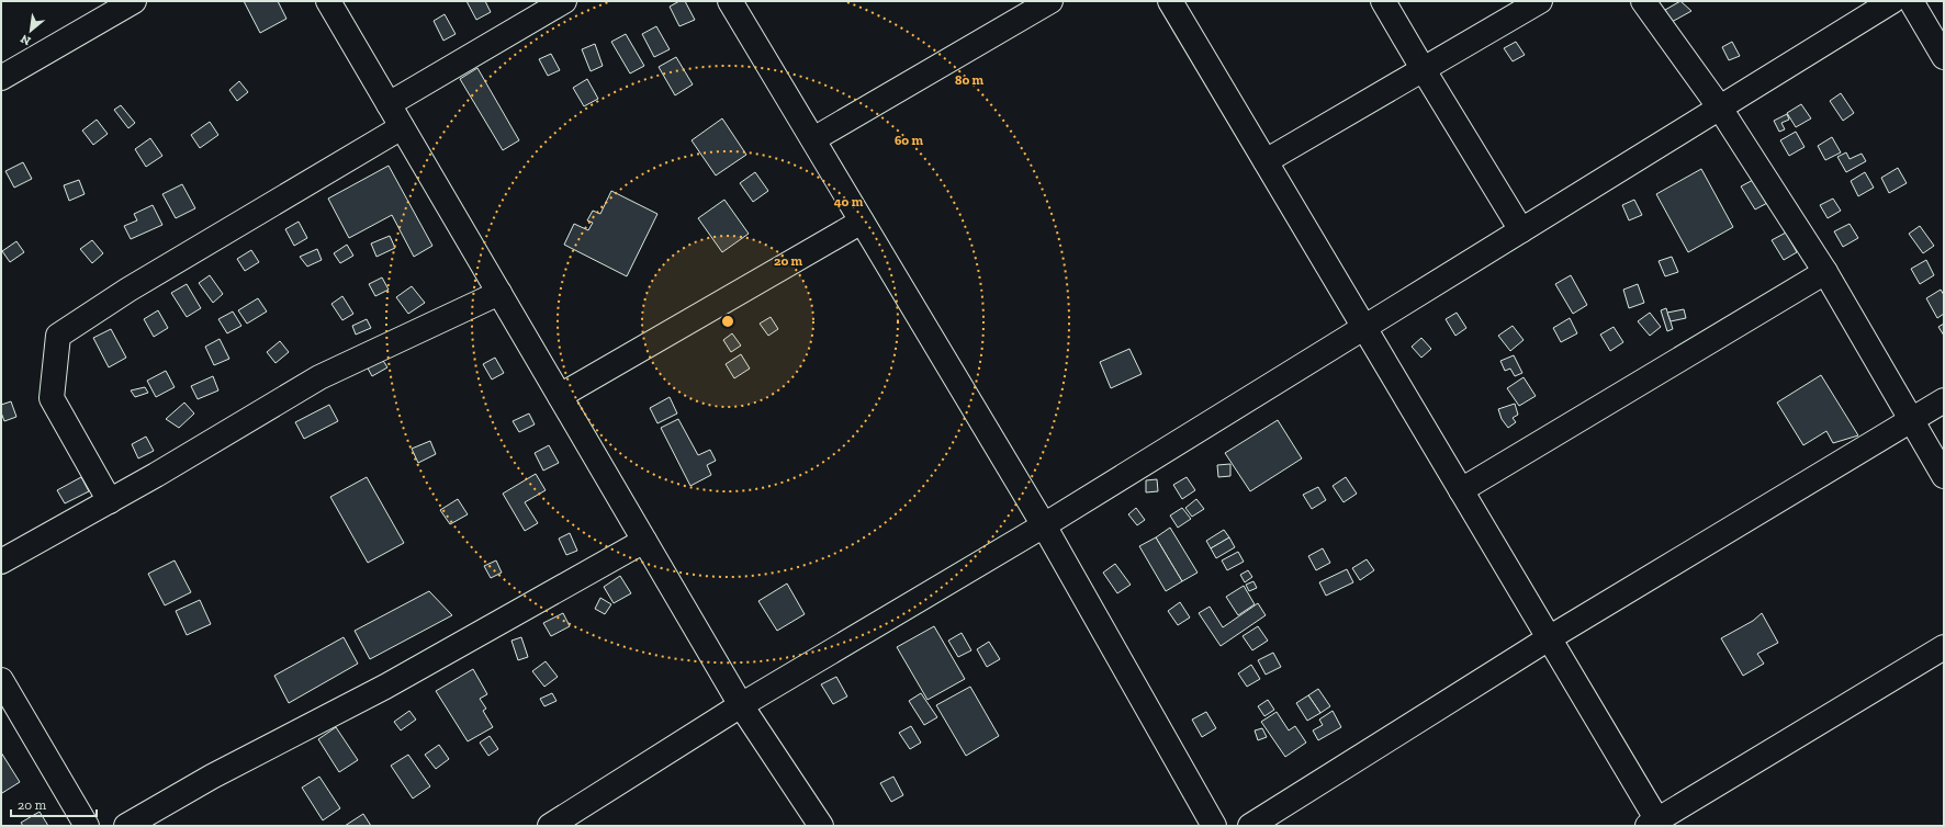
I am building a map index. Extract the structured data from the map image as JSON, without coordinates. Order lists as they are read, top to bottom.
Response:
{
  "scale_bar": "20 m",
  "north": "bottom left",
  "rings": [
    "80 m",
    "60 m",
    "40 m",
    "20 m"
  ]
}
